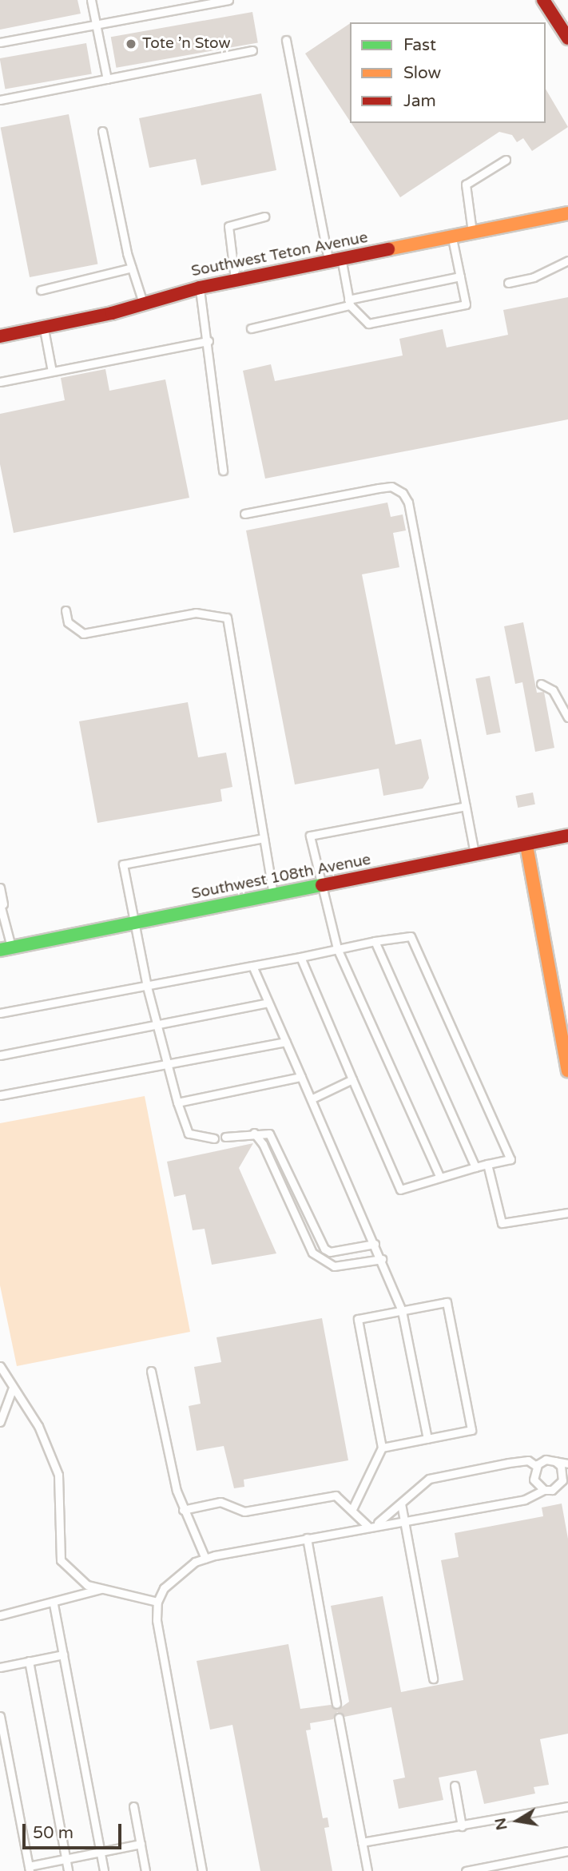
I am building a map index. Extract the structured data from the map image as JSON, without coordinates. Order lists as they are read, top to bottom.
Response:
{
  "streets": {
    "street": ["Southwest Teton Avenue", "Southwest 108th Avenue"]
  },
  "places": ["Tote ’n Stow"],
  "legend": ["Fast", "Slow", "Jam"],
  "scale_bar": "50 m",
  "north": "left"
}
